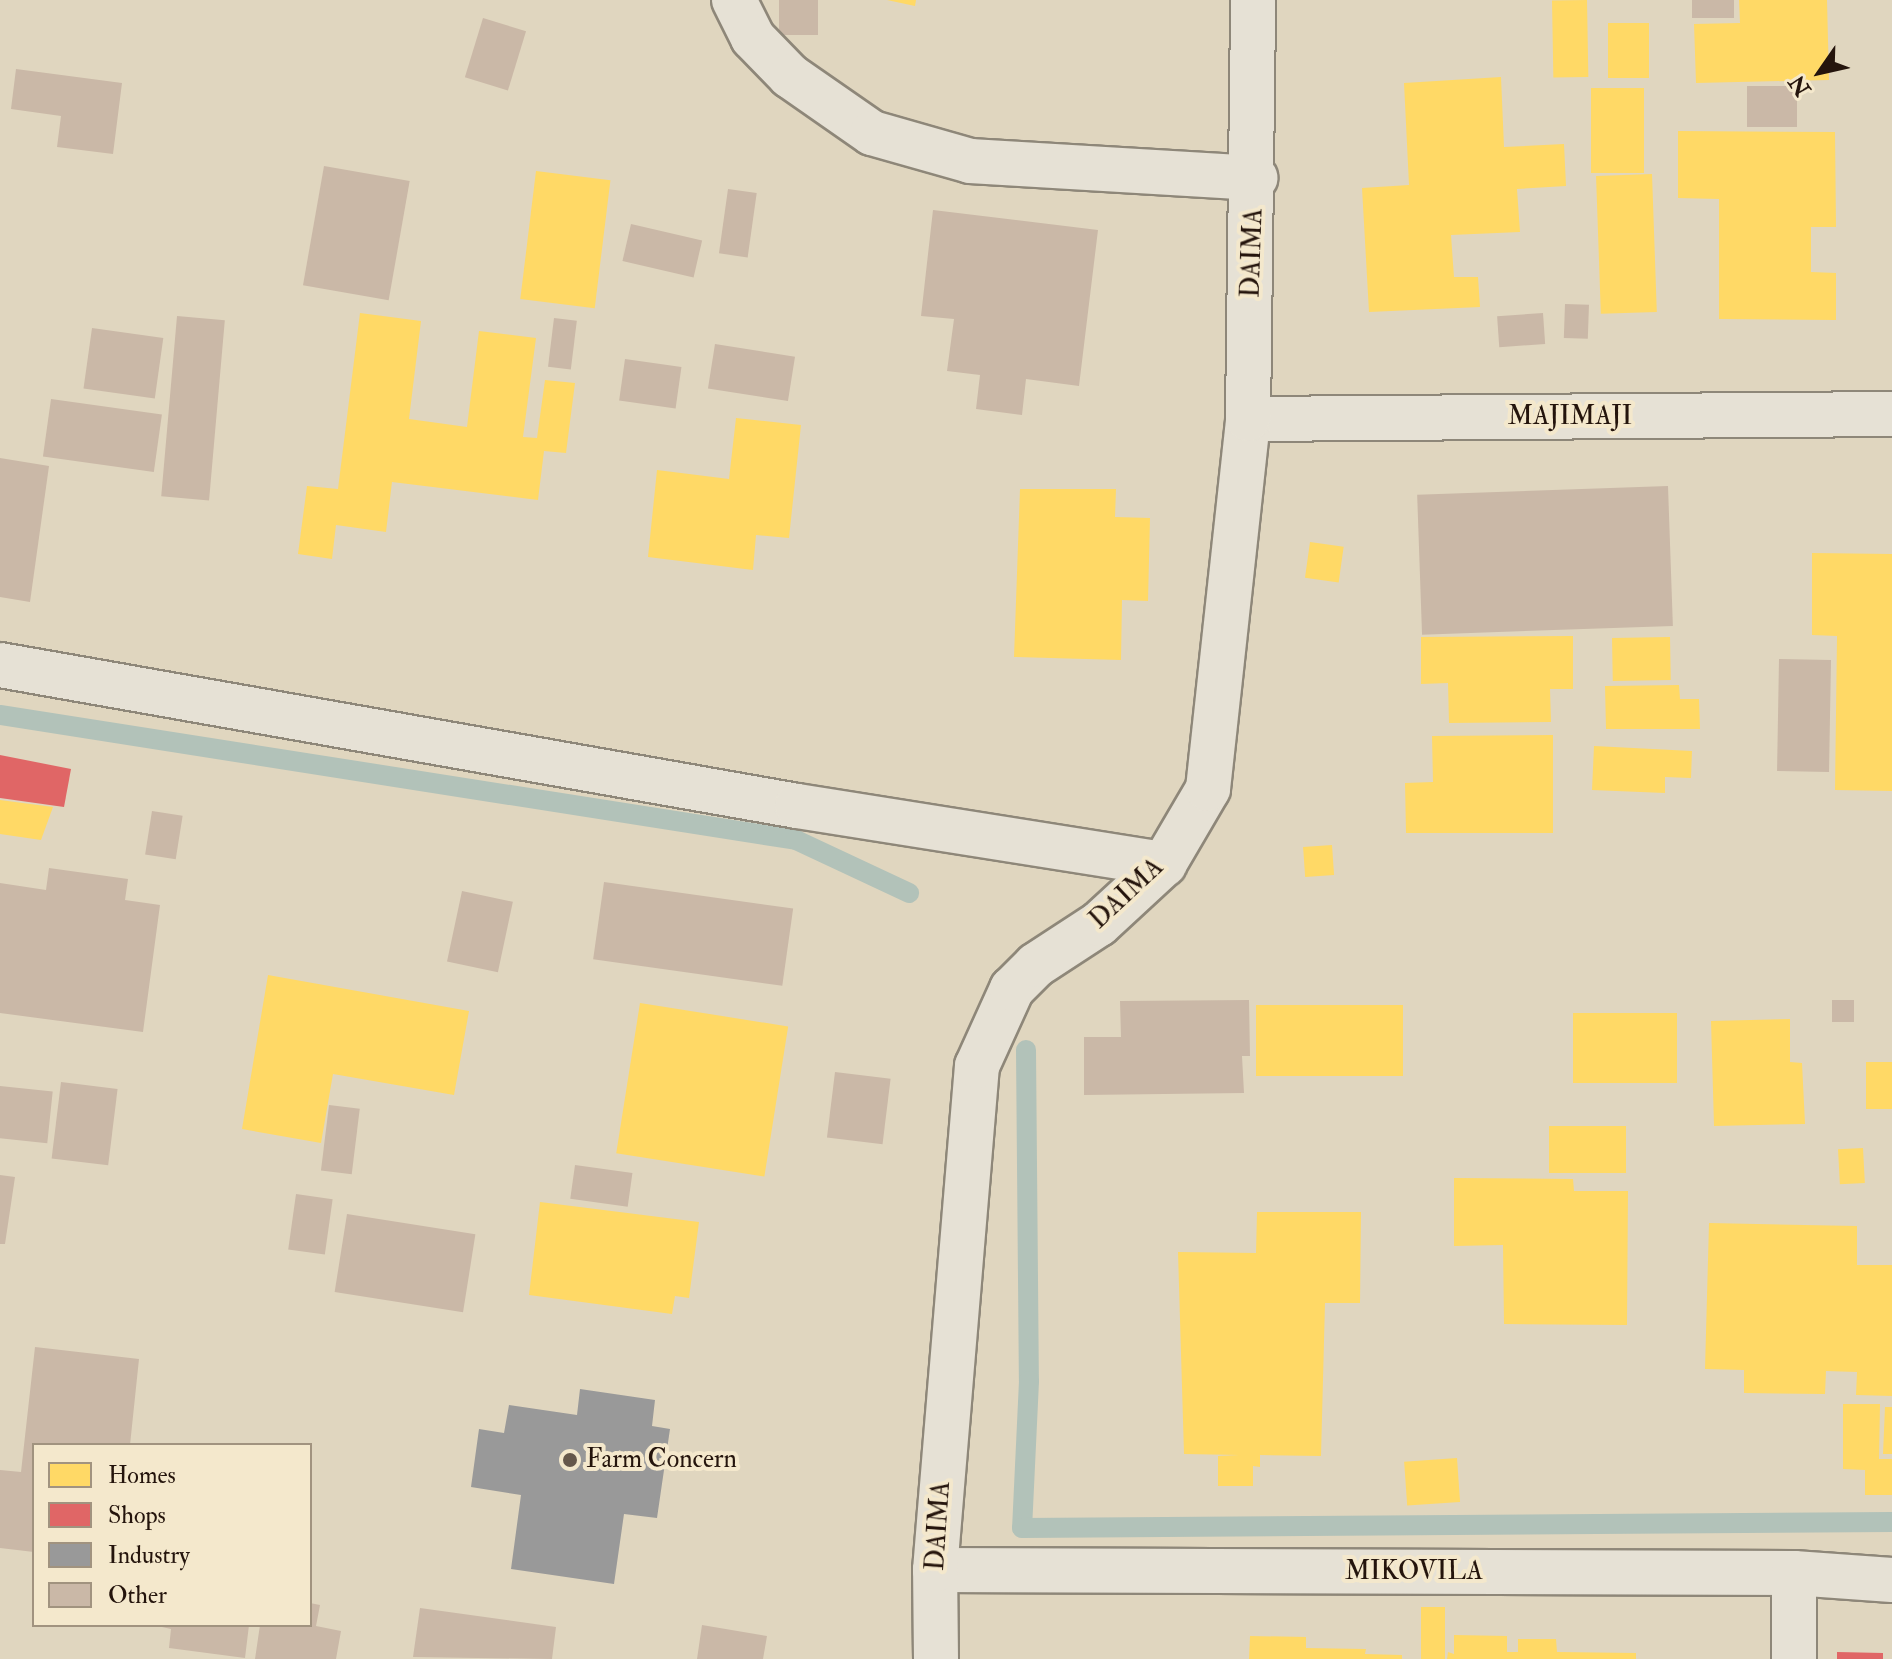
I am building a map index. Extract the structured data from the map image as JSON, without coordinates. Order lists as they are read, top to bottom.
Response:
{
  "streets": {
    "street": ["DAIMA", "MAJIMAJI", "MIKOVILA"]
  },
  "crossings": [
    ["DAIMA", "MAJIMAJI"],
    ["DAIMA", "MIKOVILA"]
  ],
  "places": ["Farm Concern"],
  "legend": [
    "Homes",
    "Shops",
    "Industry",
    "Other"
  ],
  "north": "bottom left"
}
